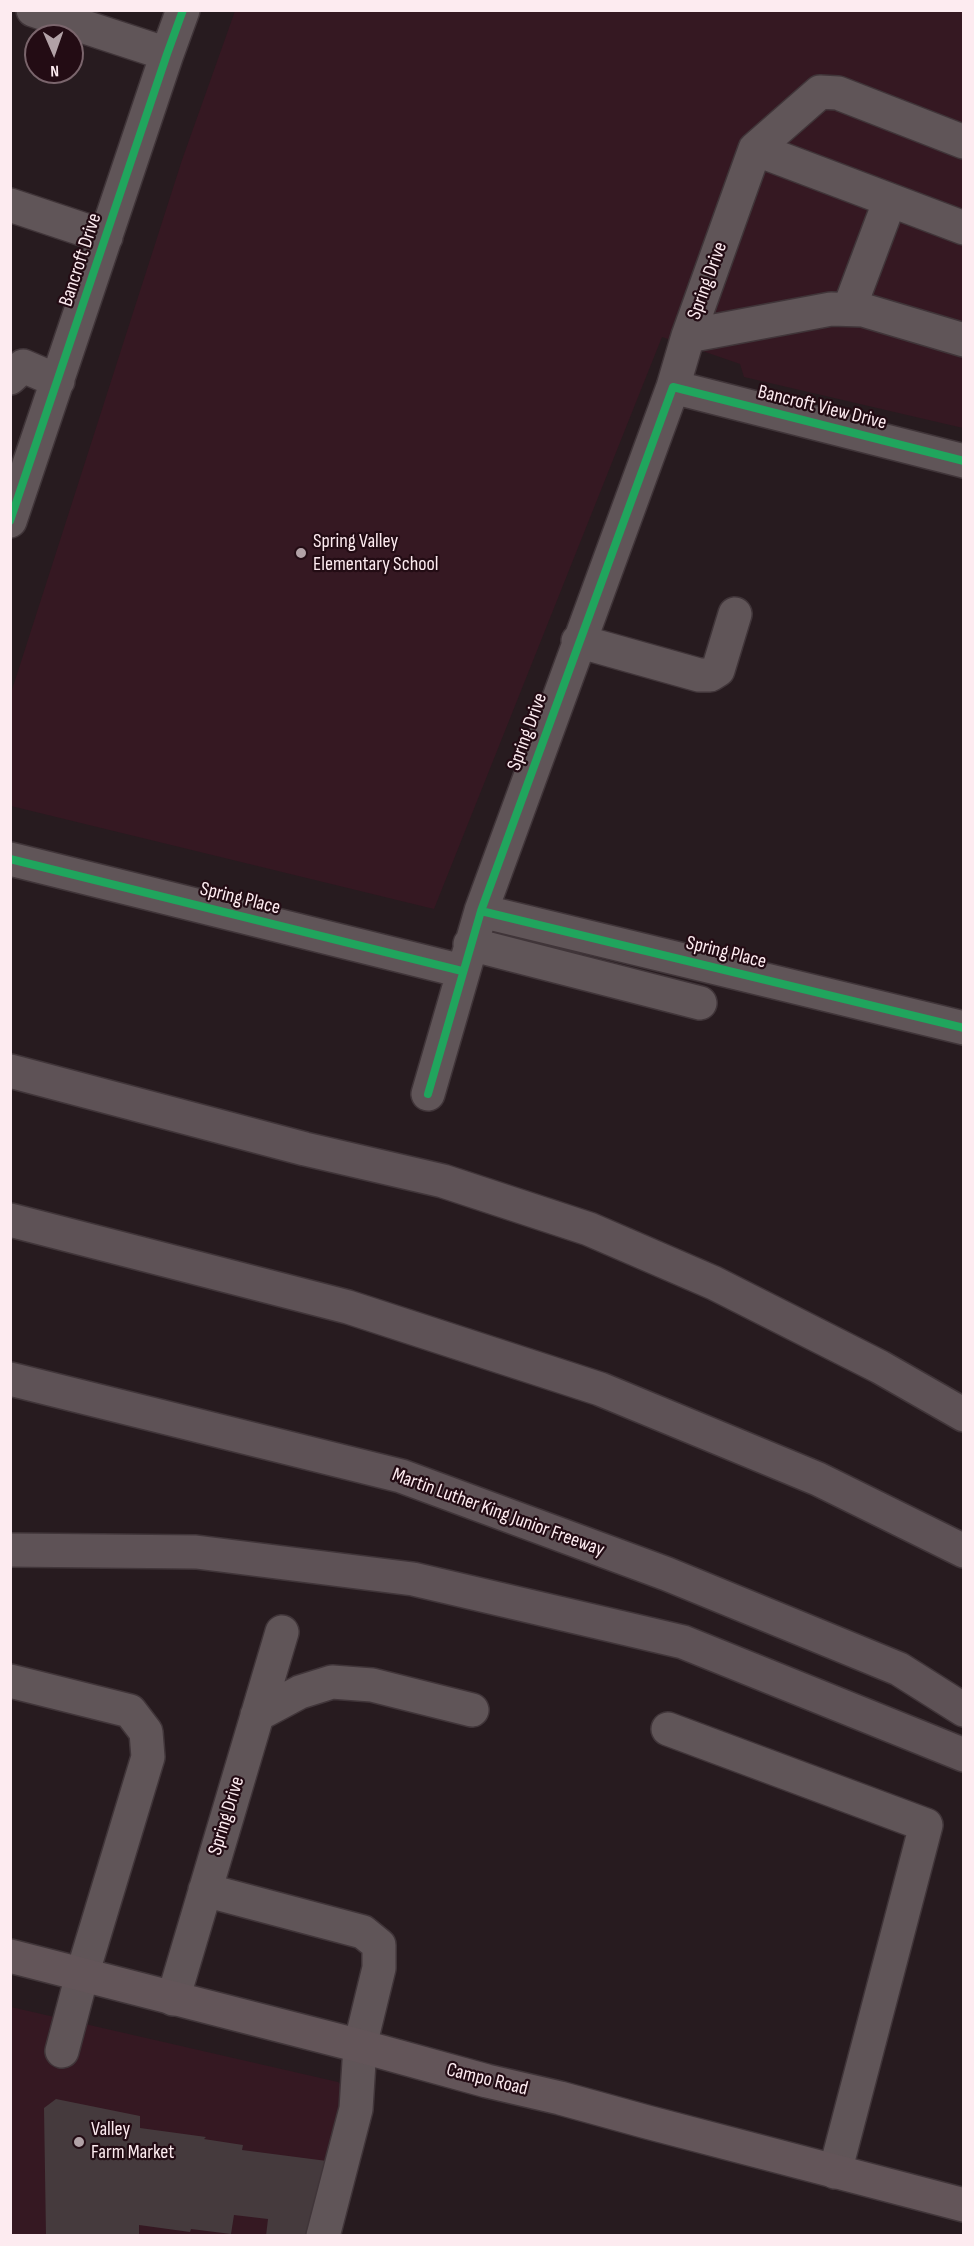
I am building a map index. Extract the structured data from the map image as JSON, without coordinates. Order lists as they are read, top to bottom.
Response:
{
  "streets": {
    "highway": ["Martin Luther King Junior Freeway"],
    "main road": ["Campo Road"],
    "street": [
      "Bancroft Drive",
      "Spring Drive",
      "Bancroft View Drive",
      "Spring Place"
    ]
  },
  "crossings": [
    ["Spring Drive", "Bancroft View Drive"],
    ["Spring Drive", "Spring Place"],
    ["Spring Drive", "Campo Road"]
  ],
  "places": ["Spring Valley Elementary School", "Valley Farm Market"],
  "north": "bottom"
}
